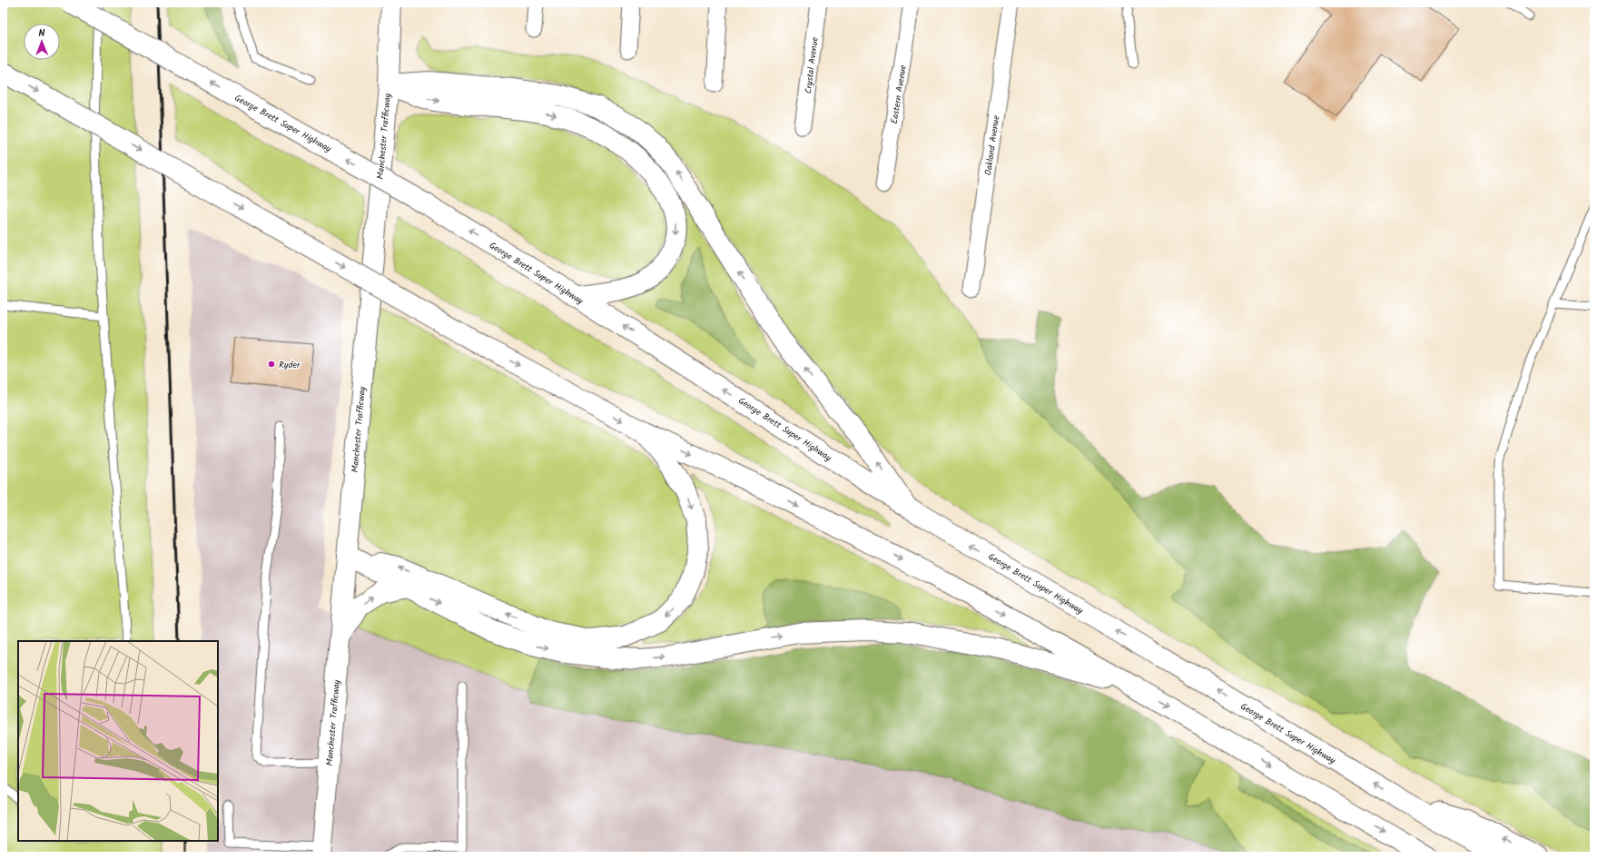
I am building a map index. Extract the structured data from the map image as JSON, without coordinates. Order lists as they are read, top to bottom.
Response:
{
  "streets": {
    "main road": ["George Brett Super Highway", "Manchester Trafficway"],
    "street": ["Crystal Avenue", "Eastern Avenue", "Oakland Avenue"]
  },
  "places": ["Ryder"],
  "north": "top"
}
